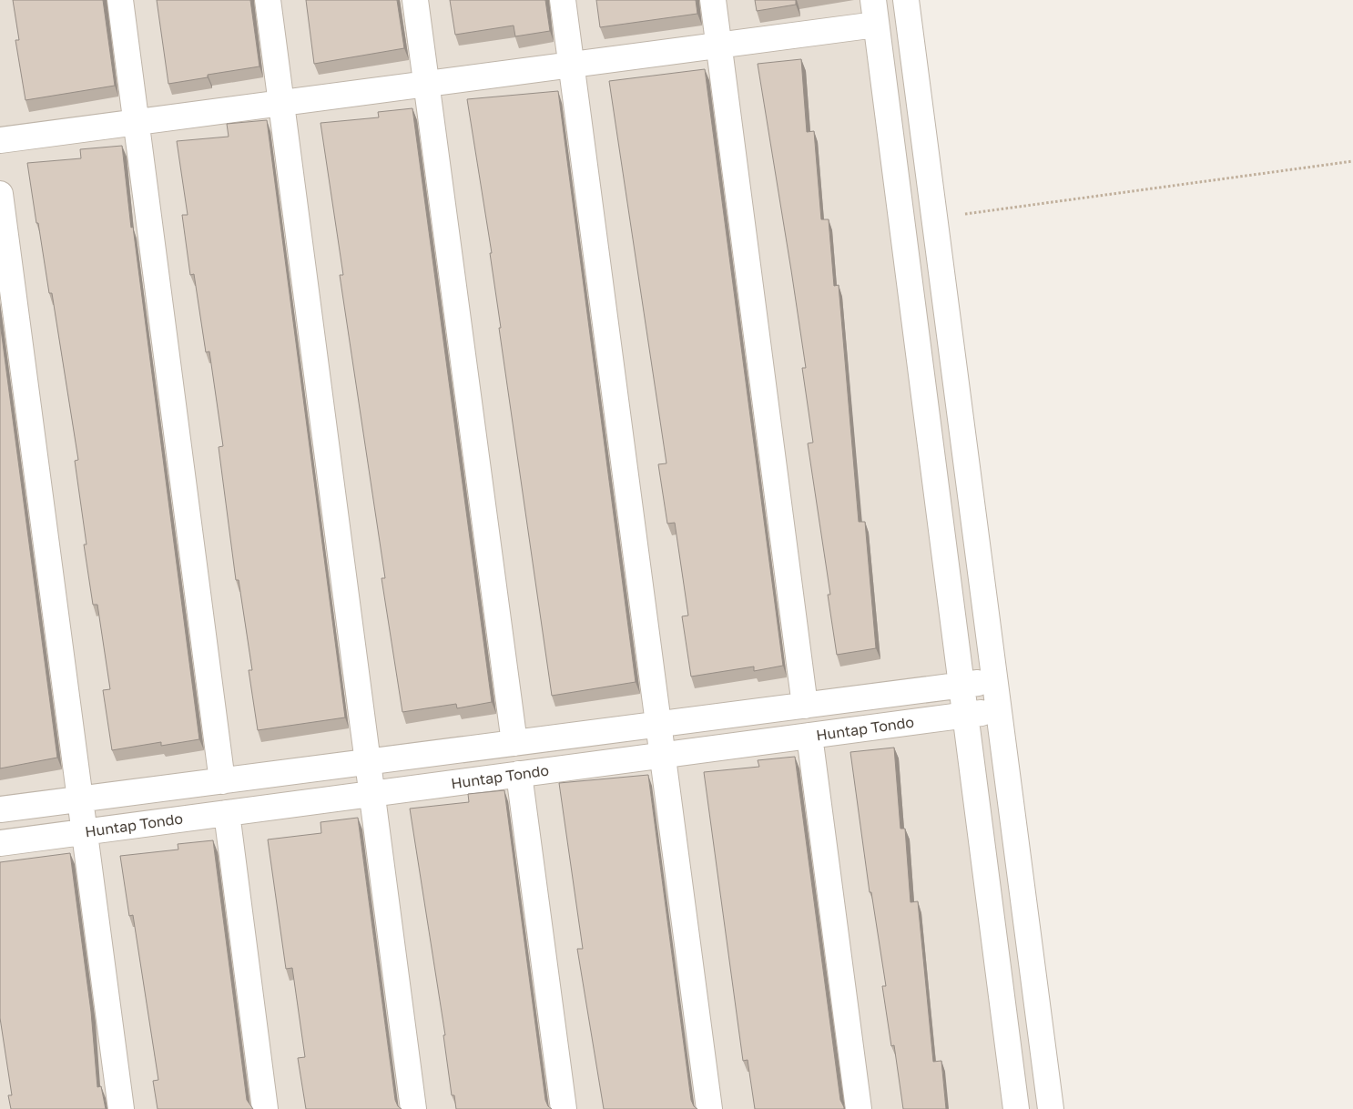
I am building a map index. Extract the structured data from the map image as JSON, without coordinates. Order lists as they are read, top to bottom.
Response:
{
  "streets": {
    "street": ["Huntap Tondo"]
  }
}
